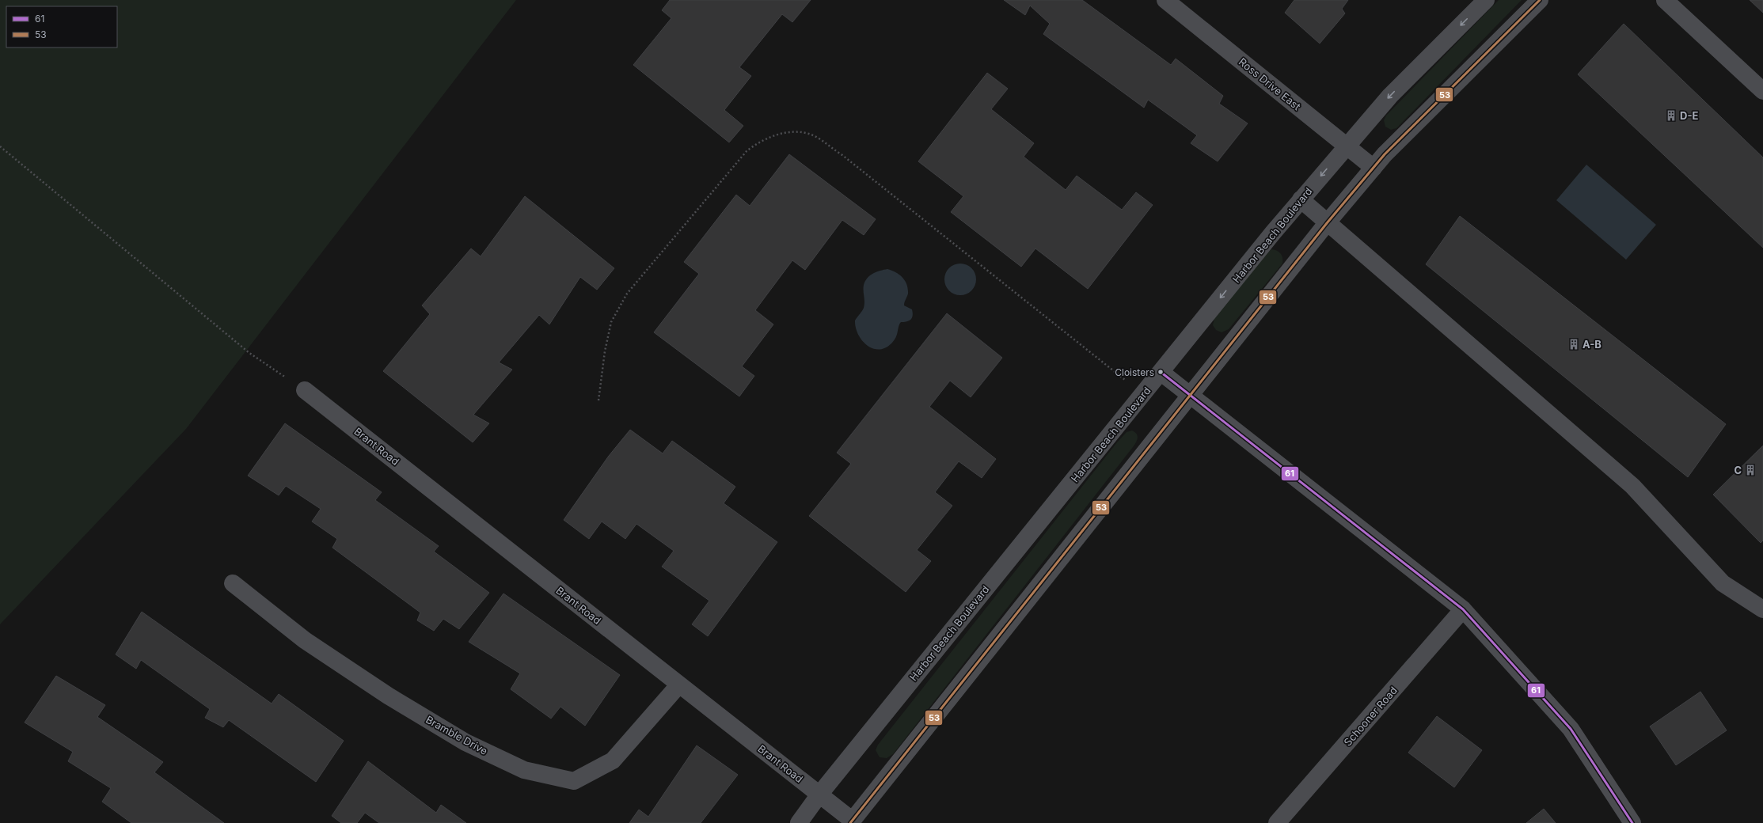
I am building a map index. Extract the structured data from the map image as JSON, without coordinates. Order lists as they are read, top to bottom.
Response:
{
  "streets": {
    "street": [
      "Ross Drive East",
      "Harbor Beach Boulevard",
      "Brant Road",
      "Schooner Road",
      "Bramble Drive"
    ]
  },
  "crossings": [
    ["Ross Drive East", "Harbor Beach Boulevard"],
    ["Harbor Beach Boulevard", "Brant Road"],
    ["Brant Road", "Bramble Drive"]
  ],
  "places": {
    "building": ["D-E", "A-B", "C"],
    "other": ["Cloisters"]
  },
  "lines": ["transit line 53", "transit line 61"],
  "legend": ["61", "53"]
}
